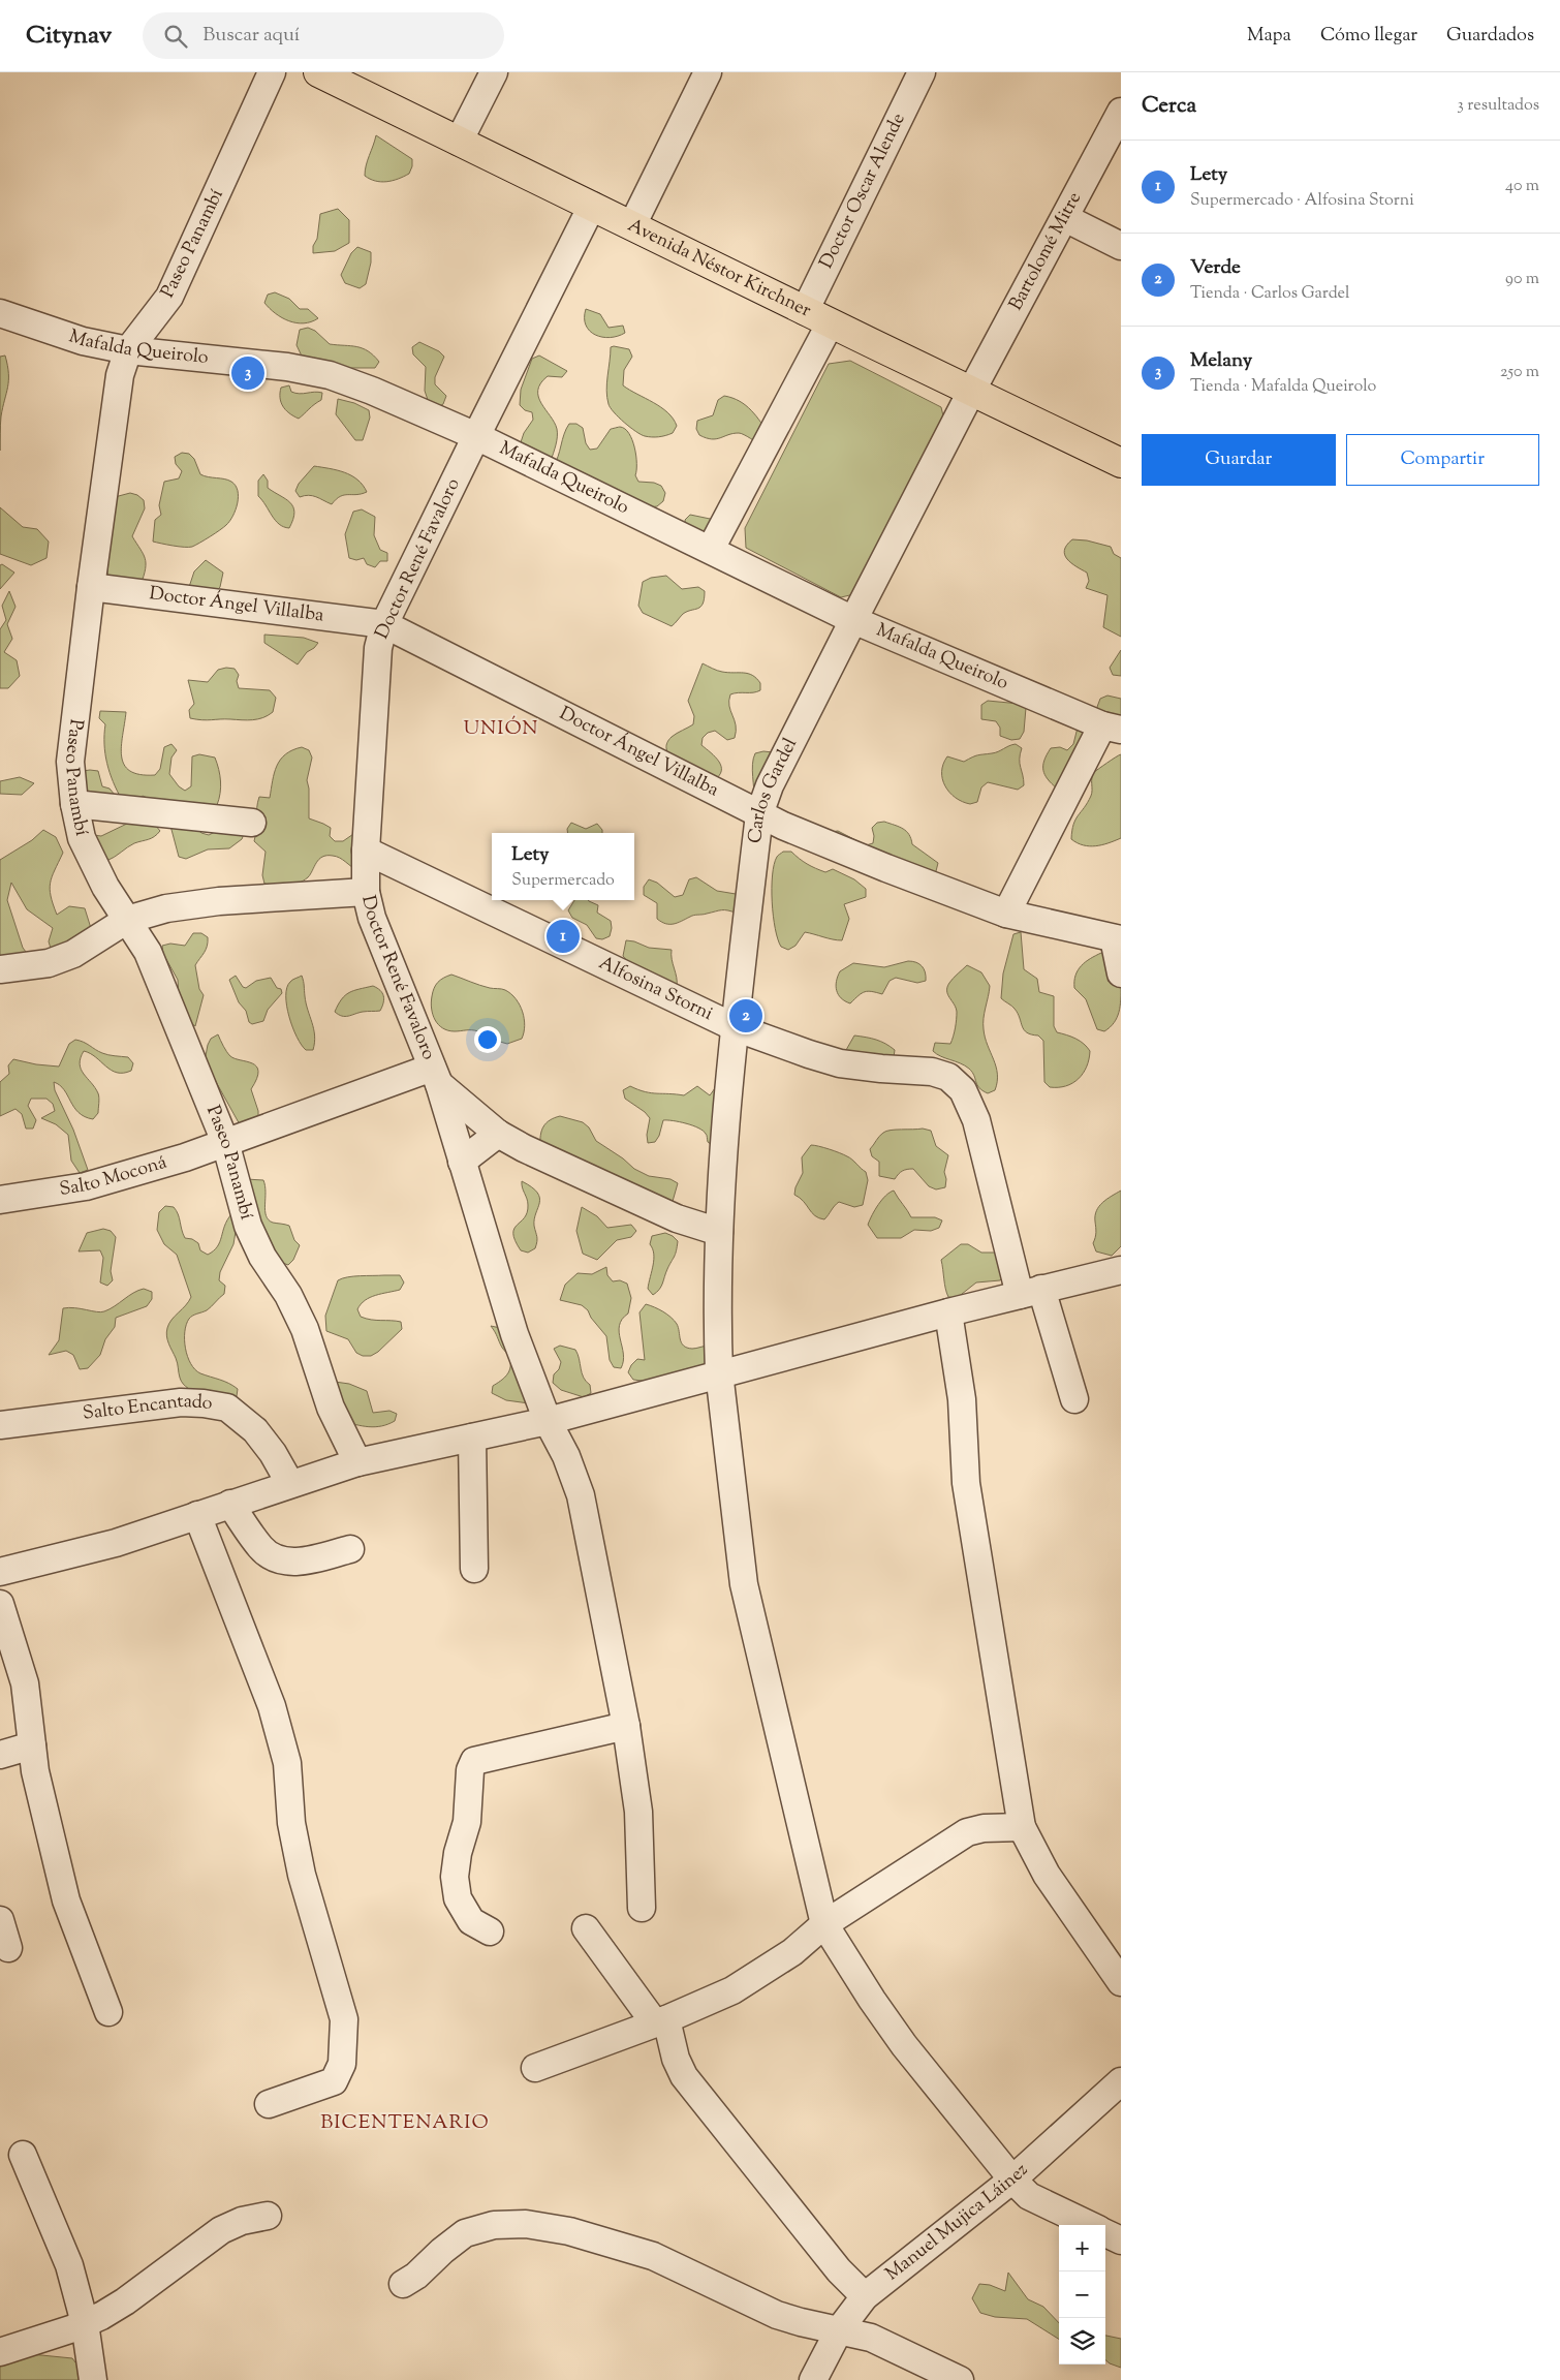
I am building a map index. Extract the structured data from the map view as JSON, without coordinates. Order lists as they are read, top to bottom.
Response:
{
  "streets": {
    "main road": ["Avenida Néstor Kirchner"],
    "street": [
      "Doctor Oscar Alende",
      "Paseo Panambí",
      "Bartolomé Mitre",
      "Mafalda Queirolo",
      "Doctor René Favaloro",
      "Doctor Ángel Villalba",
      "Carlos Gardel",
      "Alfosina Storni",
      "Salto Moconá",
      "Salto Encantado",
      "Manuel Mujica Láinez"
    ]
  },
  "crossings": [
    ["Doctor Oscar Alende", "Avenida Néstor Kirchner"],
    ["Paseo Panambí", "Mafalda Queirolo"],
    ["Paseo Panambí", "Doctor Ángel Villalba"],
    ["Paseo Panambí", "Salto Moconá"],
    ["Bartolomé Mitre", "Avenida Néstor Kirchner"],
    ["Bartolomé Mitre", "Carlos Gardel"],
    ["Avenida Néstor Kirchner", "Doctor René Favaloro"],
    ["Avenida Néstor Kirchner", "Carlos Gardel"],
    ["Mafalda Queirolo", "Doctor René Favaloro"],
    ["Mafalda Queirolo", "Carlos Gardel"],
    ["Doctor René Favaloro", "Doctor Ángel Villalba"],
    ["Doctor René Favaloro", "Carlos Gardel"],
    ["Doctor René Favaloro", "Alfosina Storni"],
    ["Doctor René Favaloro", "Salto Moconá"],
    ["Doctor Ángel Villalba", "Carlos Gardel"],
    ["Carlos Gardel", "Alfosina Storni"],
    ["Carlos Gardel", "Manuel Mujica Láinez"]
  ],
  "districts": ["UNIÓN", "BICENTENARIO"],
  "page": {
    "header": "Citynav",
    "search": "Buscar aquí",
    "nav": ["Mapa", "Cómo llegar", "Guardados"],
    "heading": ["Cerca", "3 resultados"],
    "list": [
      {
        "mark": "1",
        "name": "Lety",
        "note": "Supermercado · Alfosina Storni",
        "value": "40 m"
      },
      {
        "mark": "2",
        "name": "Verde",
        "note": "Tienda · Carlos Gardel",
        "value": "90 m"
      },
      {
        "mark": "3",
        "name": "Melany",
        "note": "Tienda · Mafalda Queirolo",
        "value": "250 m"
      }
    ],
    "pins": ["3", "1", "2"],
    "buttons": ["Guardar", "Compartir"],
    "popup": ["Lety", "Supermercado"],
    "map_buttons": ["+", "−"]
  }
}
